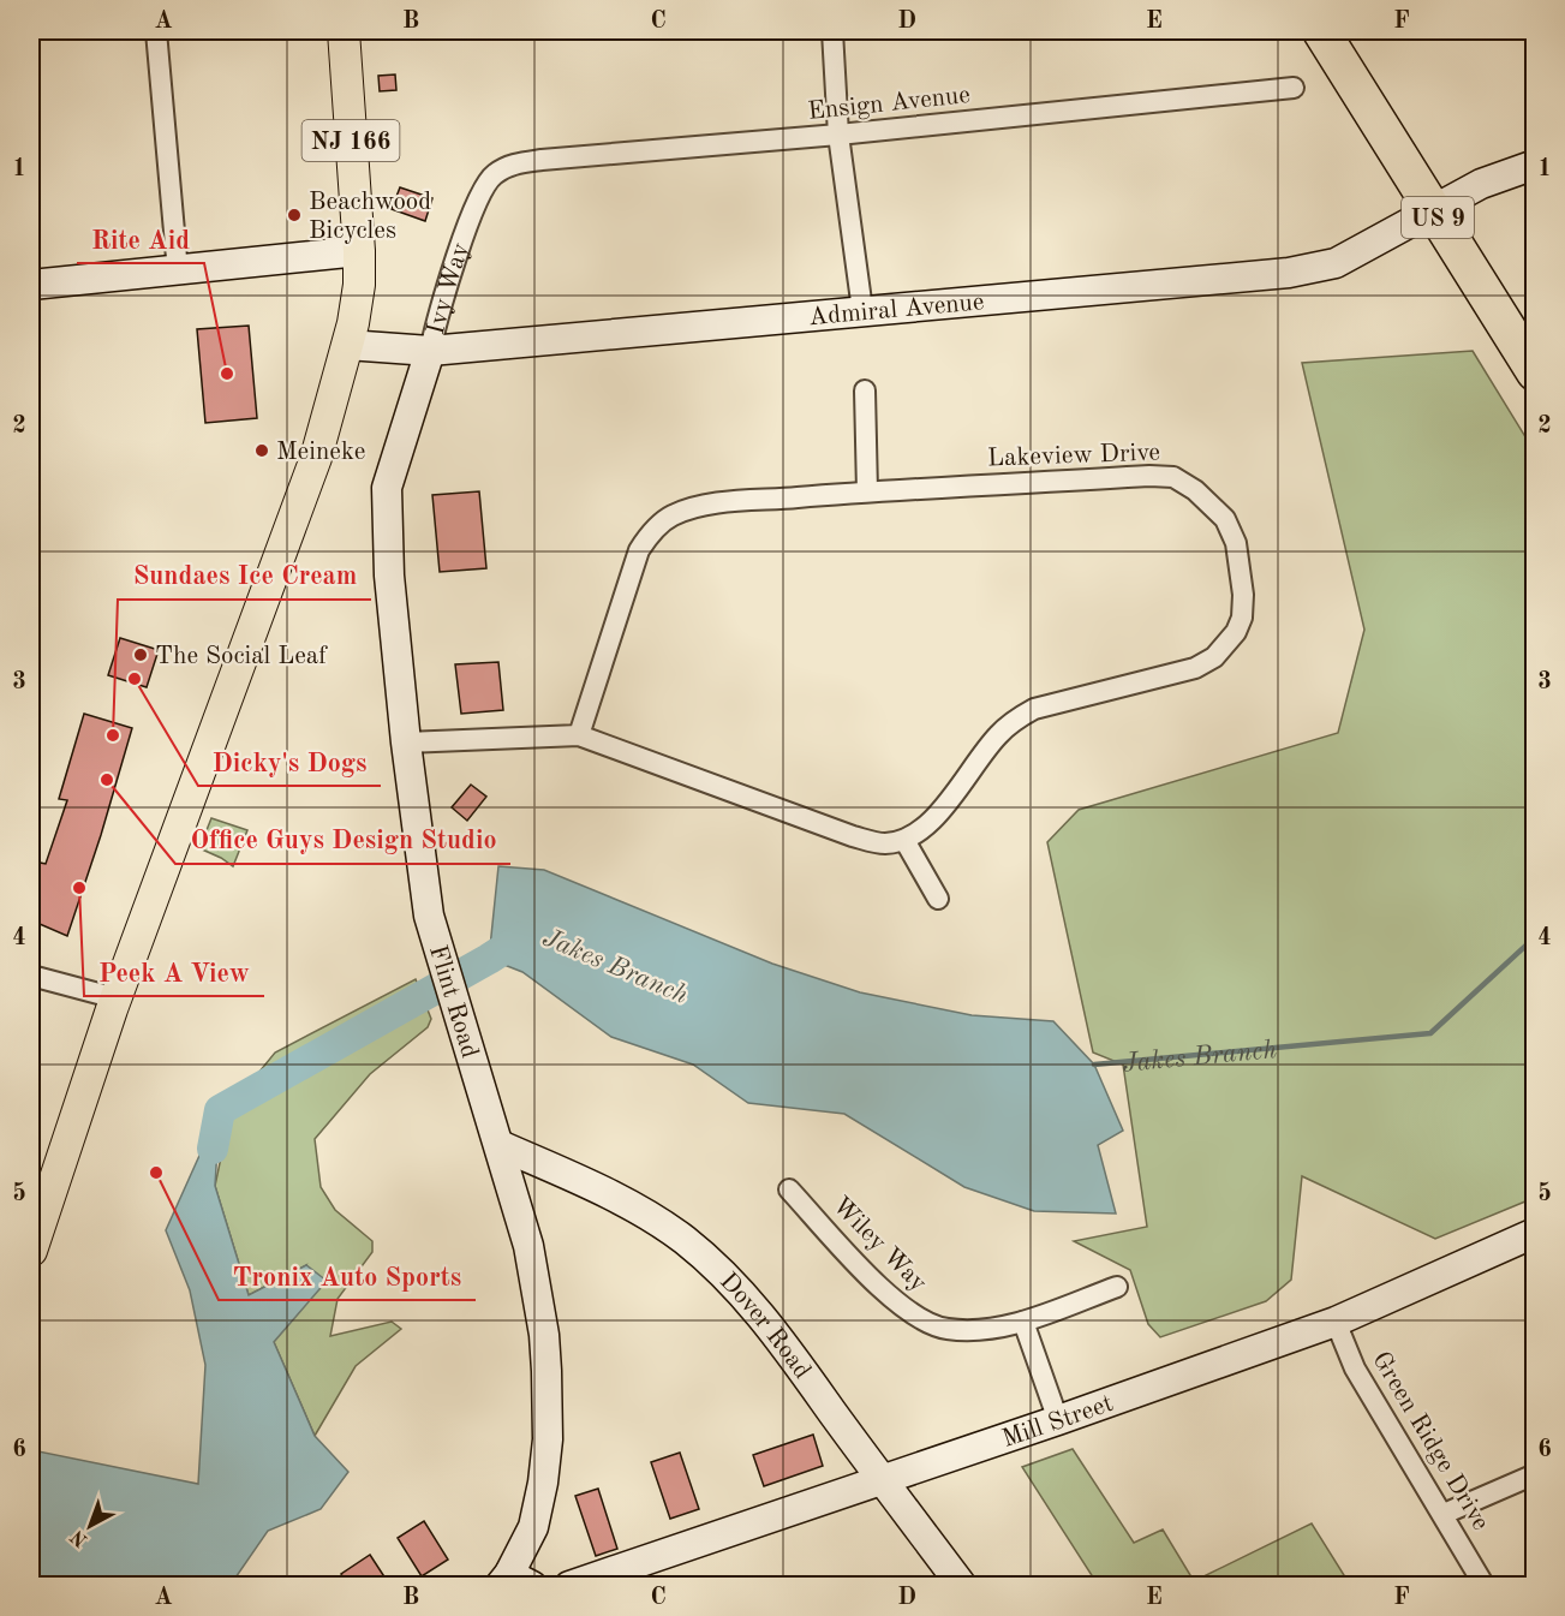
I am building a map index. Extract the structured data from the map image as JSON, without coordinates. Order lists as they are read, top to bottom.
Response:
{
  "streets": {
    "highway": ["US 9"],
    "main road": ["NJ 166"],
    "street": [
      "Ensign Avenue",
      "Ivy Way",
      "Admiral Avenue",
      "Lakeview Drive",
      "Flint Road",
      "Wiley Way",
      "Dover Road",
      "Mill Street",
      "Green Ridge Drive"
    ]
  },
  "crossings": [
    ["Ensign Avenue", "Ivy Way"],
    ["NJ 166", "Admiral Avenue"],
    ["US 9", "Admiral Avenue"],
    ["Ivy Way", "Admiral Avenue"],
    ["Ivy Way", "Flint Road"],
    ["Flint Road", "Dover Road"],
    ["Dover Road", "Mill Street"],
    ["Mill Street", "Green Ridge Drive"]
  ],
  "water": ["Jakes Branch"],
  "places": [
    "Beachwood Bicycles",
    "Rite Aid",
    "Meineke",
    "The Social Leaf",
    "Dicky's Dogs",
    "Sundaes Ice Cream",
    "Office Guys Design Studio",
    "Peek A View",
    "Tronix Auto Sports"
  ],
  "north": "bottom left",
  "grid": {
    "columns": [
      "A",
      "B",
      "C",
      "D",
      "E",
      "F"
    ],
    "rows": [
      "1",
      "2",
      "3",
      "4",
      "5",
      "6"
    ]
  }
}
